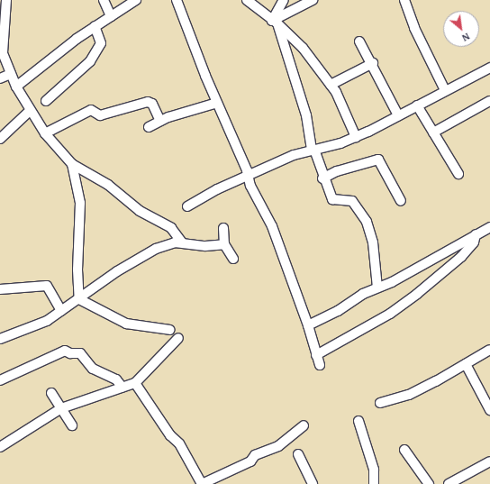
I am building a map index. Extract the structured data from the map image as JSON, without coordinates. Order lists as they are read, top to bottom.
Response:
{
  "north": "bottom right"
}
